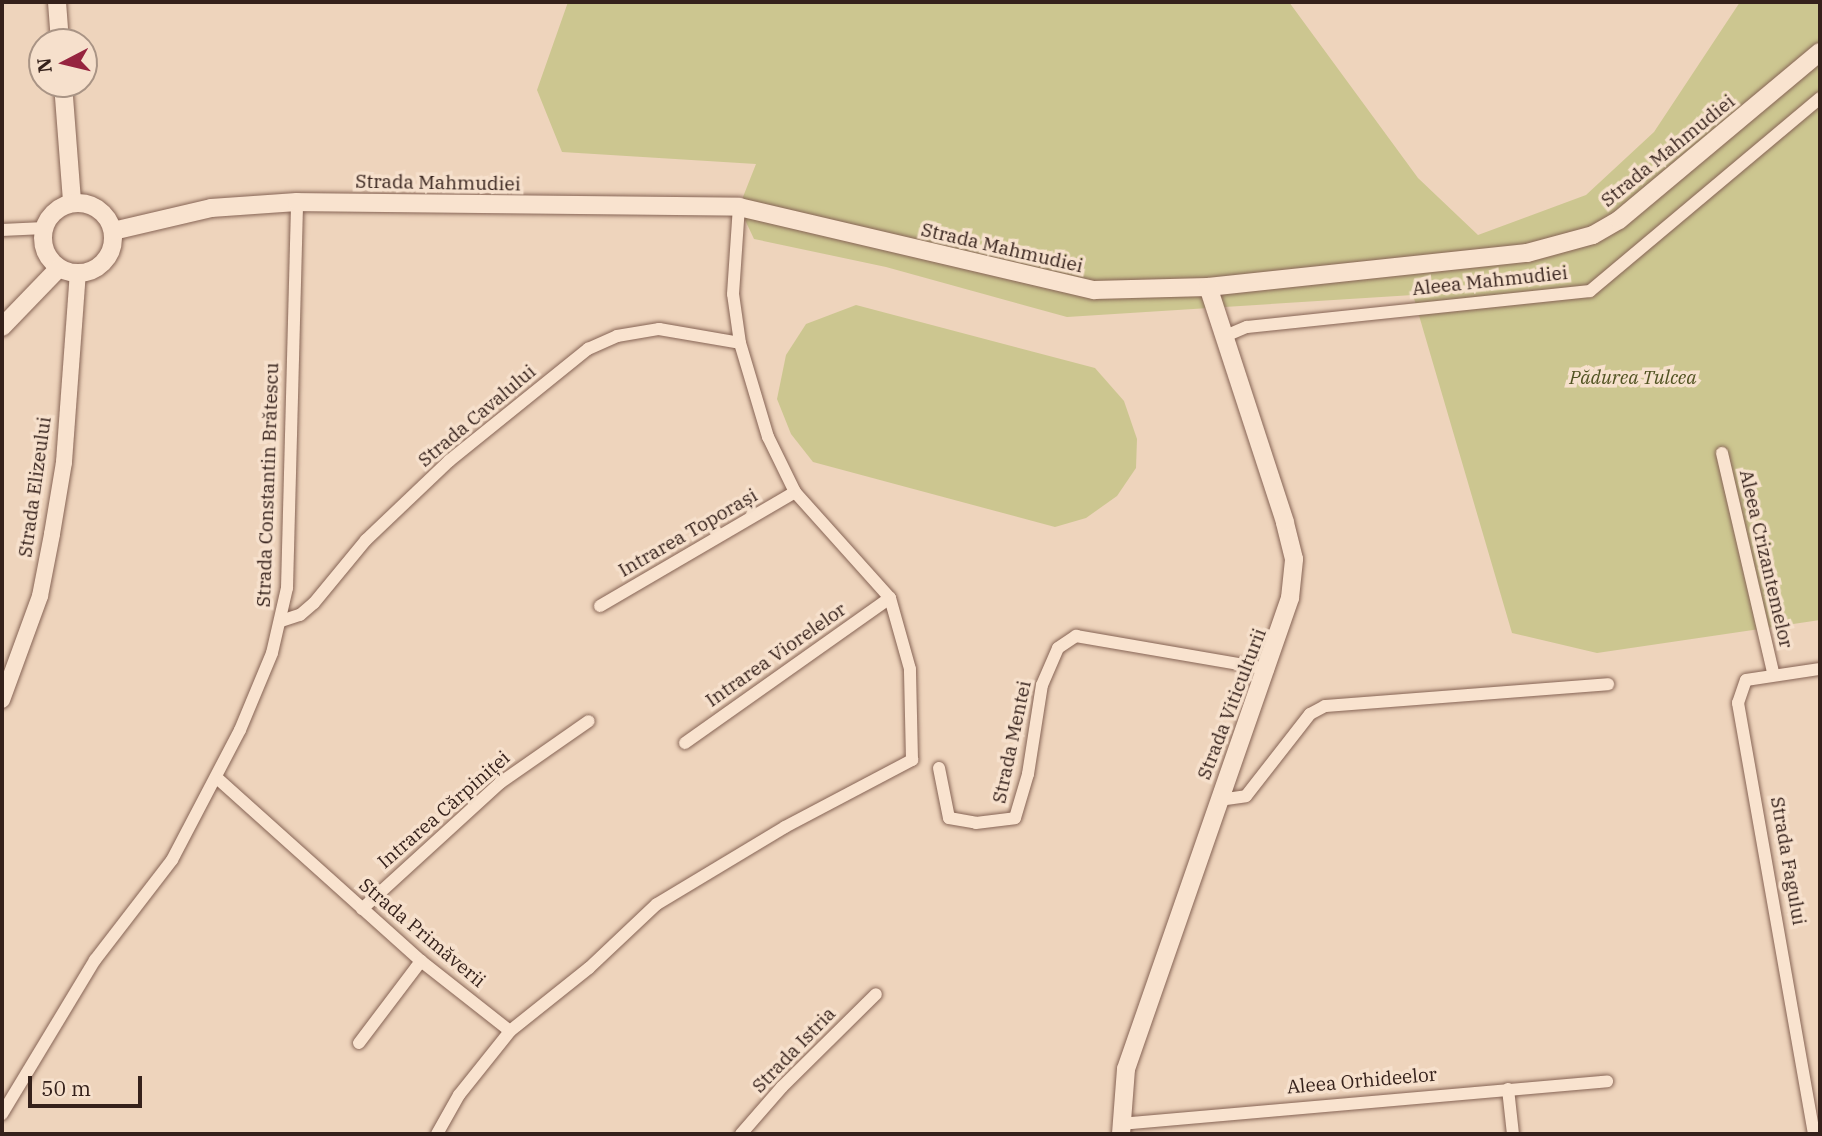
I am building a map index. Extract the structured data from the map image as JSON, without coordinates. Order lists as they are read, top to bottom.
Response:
{
  "streets": {
    "main road": ["Strada Mahmudiei", "Strada Viticulturii"],
    "street": [
      "Aleea Mahmudiei",
      "Strada Cavalului",
      "Strada Constantin Brătescu",
      "Strada Elizeului",
      "Intrarea Toporași",
      "Aleea Crizantemelor",
      "Intrarea Viorelelor",
      "Strada Mentei",
      "Intrarea Cărpiniței",
      "Strada Fagului",
      "Strada Primăverii",
      "Strada Istria",
      "Aleea Orhideelor"
    ]
  },
  "crossings": [
    ["Strada Mahmudiei", "Strada Constantin Brătescu"],
    ["Strada Mahmudiei", "Strada Elizeului"],
    ["Strada Mahmudiei", "Strada Viticulturii"],
    ["Aleea Mahmudiei", "Strada Viticulturii"],
    ["Strada Cavalului", "Strada Constantin Brătescu"],
    ["Strada Constantin Brătescu", "Strada Primăverii"],
    ["Aleea Crizantemelor", "Strada Fagului"],
    ["Strada Viticulturii", "Strada Mentei"],
    ["Strada Viticulturii", "Aleea Orhideelor"],
    ["Intrarea Cărpiniței", "Strada Primăverii"]
  ],
  "parks": ["Pădurea Tulcea"],
  "scale_bar": "50 m",
  "north": "left"
}
